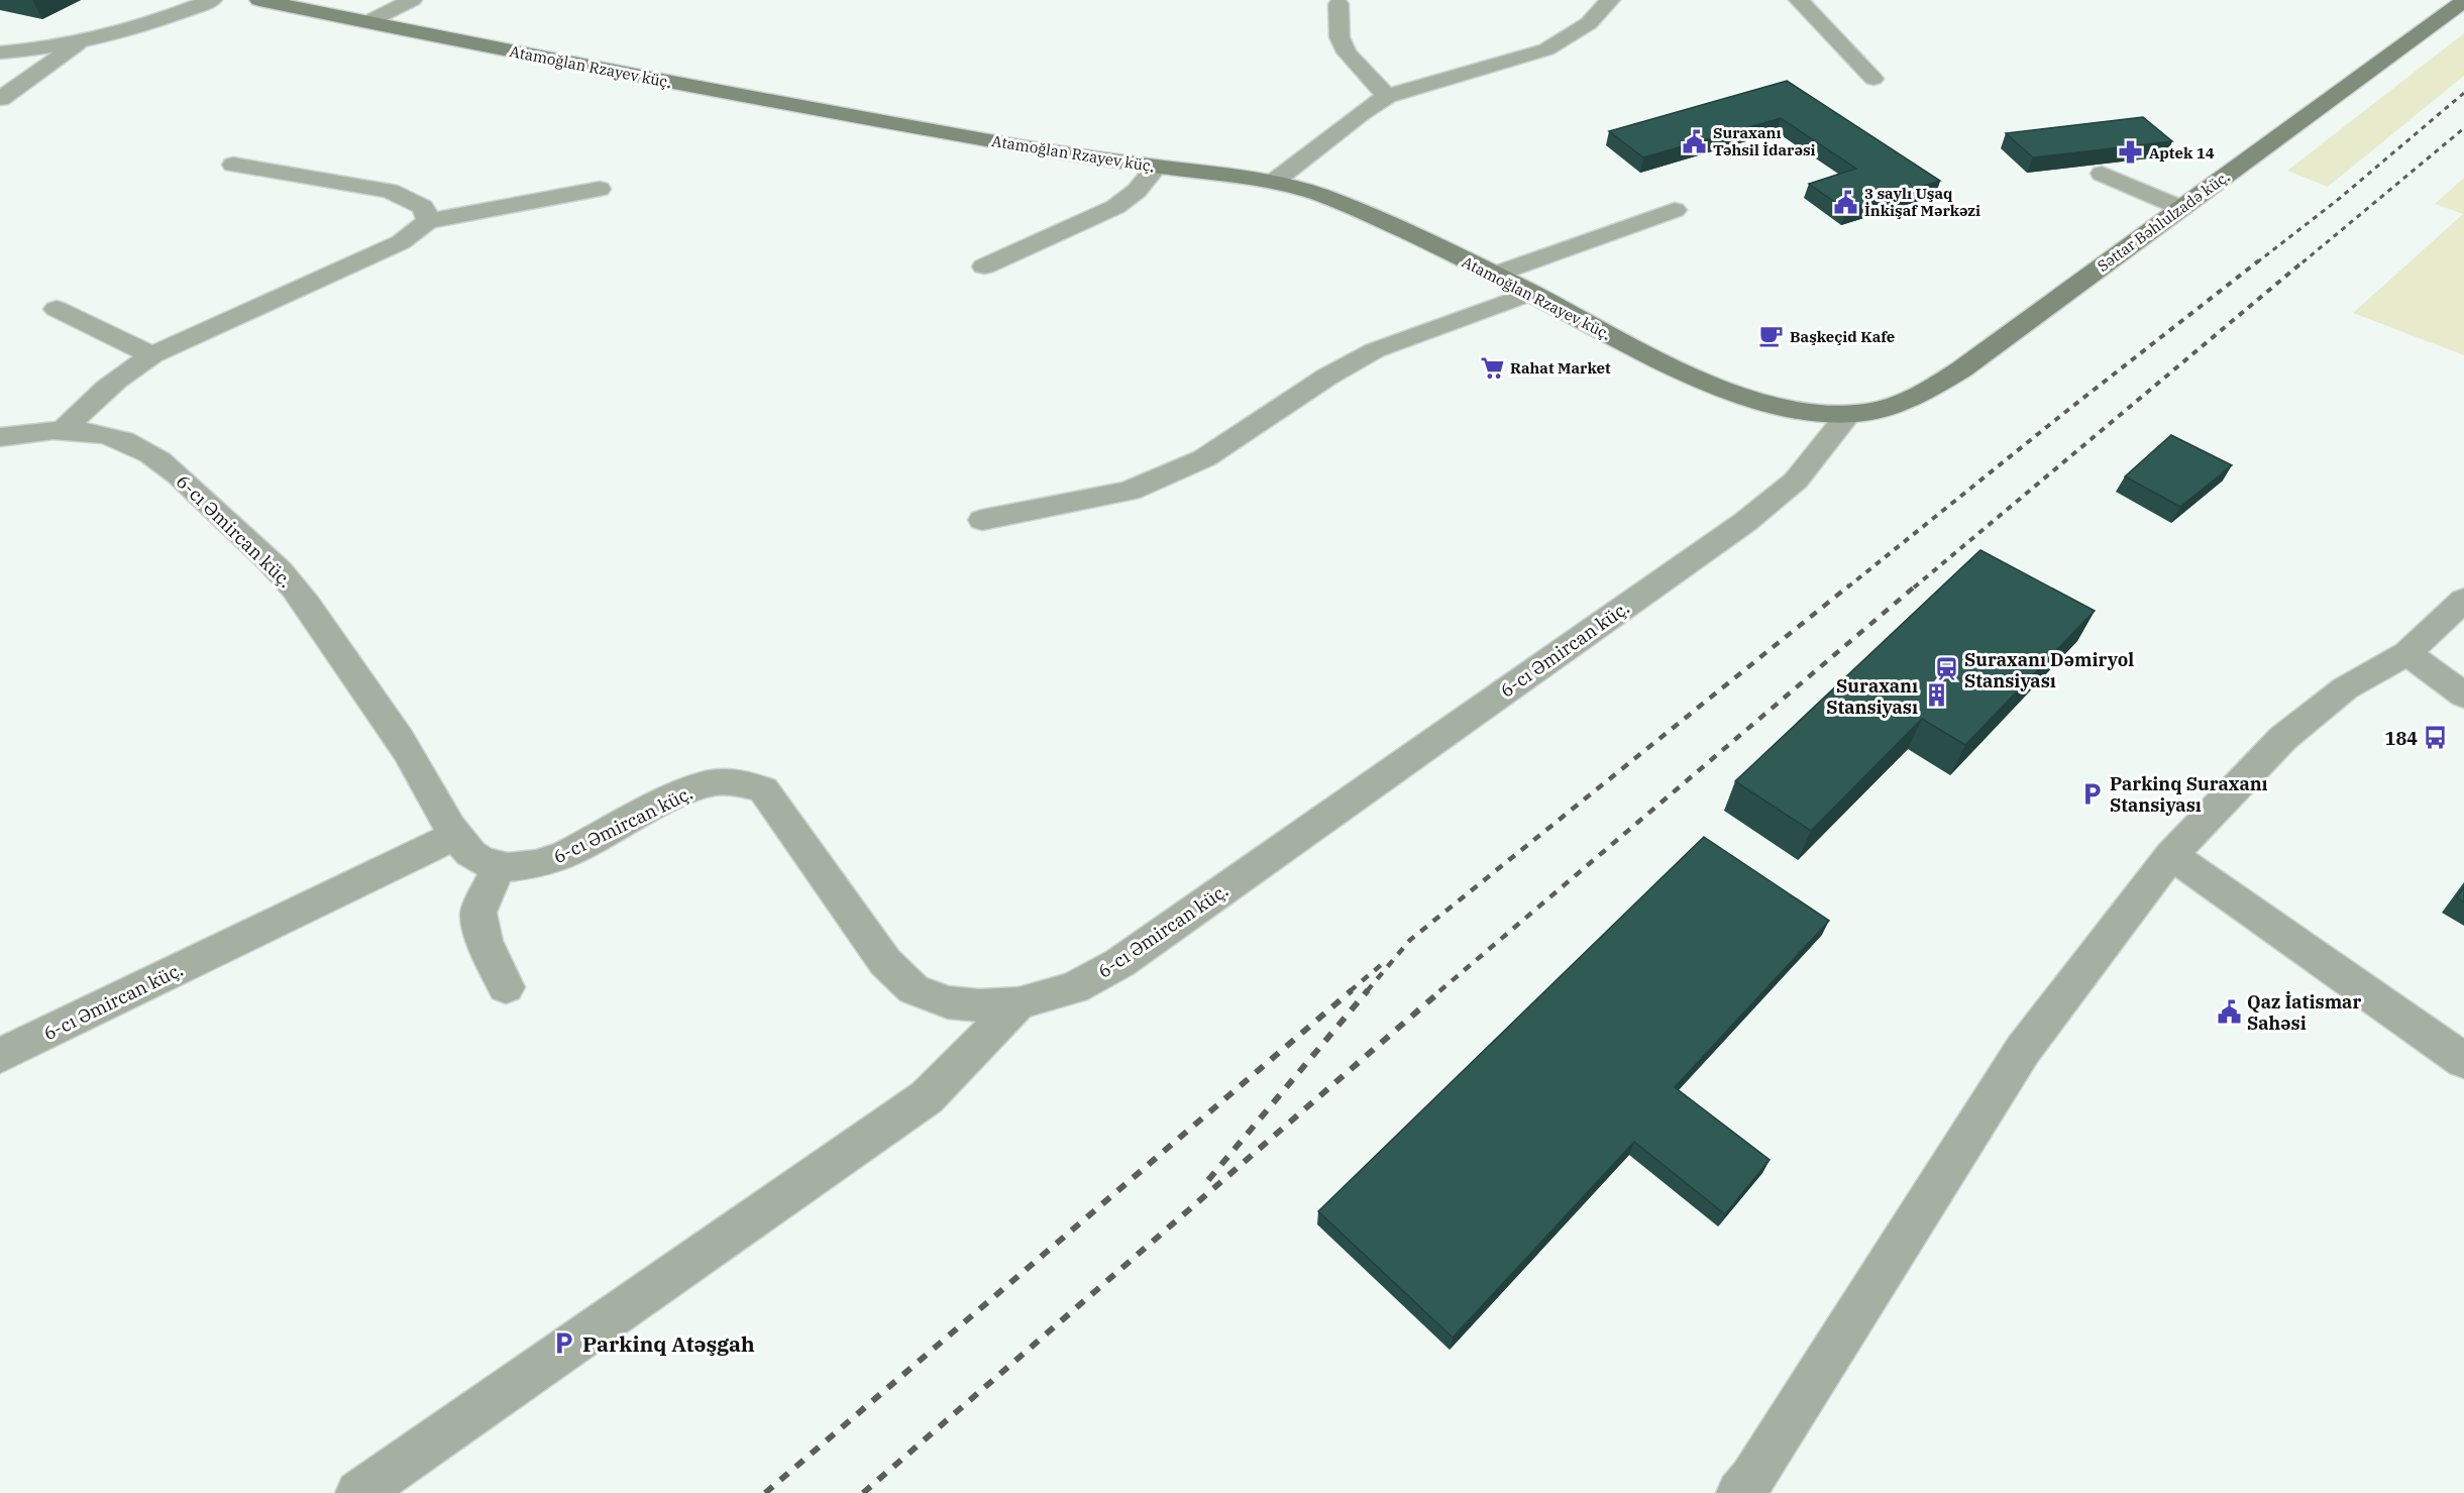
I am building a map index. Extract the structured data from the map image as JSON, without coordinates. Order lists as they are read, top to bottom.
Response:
{
  "streets": {
    "main road": ["Atamoğlan Rzayev küç.", "Səttar Bəhlulzadə küç."],
    "street": ["6-cı Əmircan küç."]
  },
  "crossings": [
    ["Atamoğlan Rzayev küç.", "Səttar Bəhlulzadə küç."],
    ["Atamoğlan Rzayev küç.", "6-cı Əmircan küç."],
    ["Səttar Bəhlulzadə küç.", "6-cı Əmircan küç."]
  ],
  "places": {
    "public building": ["Suraxanı Təhsil İdarəsi", "3 saylı Uşaq İnkişaf Mərkəzi", "Qaz İatismar Sahəsi"],
    "pharmacy": ["Aptek 14"],
    "cafe": ["Başkeçid Kafe"],
    "supermarket": ["Rahat Market"],
    "station": ["Suraxanı Dəmiryol Stansiyası"],
    "building": ["Suraxanı Stansiyası"],
    "bus stop": ["184"],
    "parking": ["Parkinq Suraxanı Stansiyası", "Parkinq Atəşgah"]
  }
}
